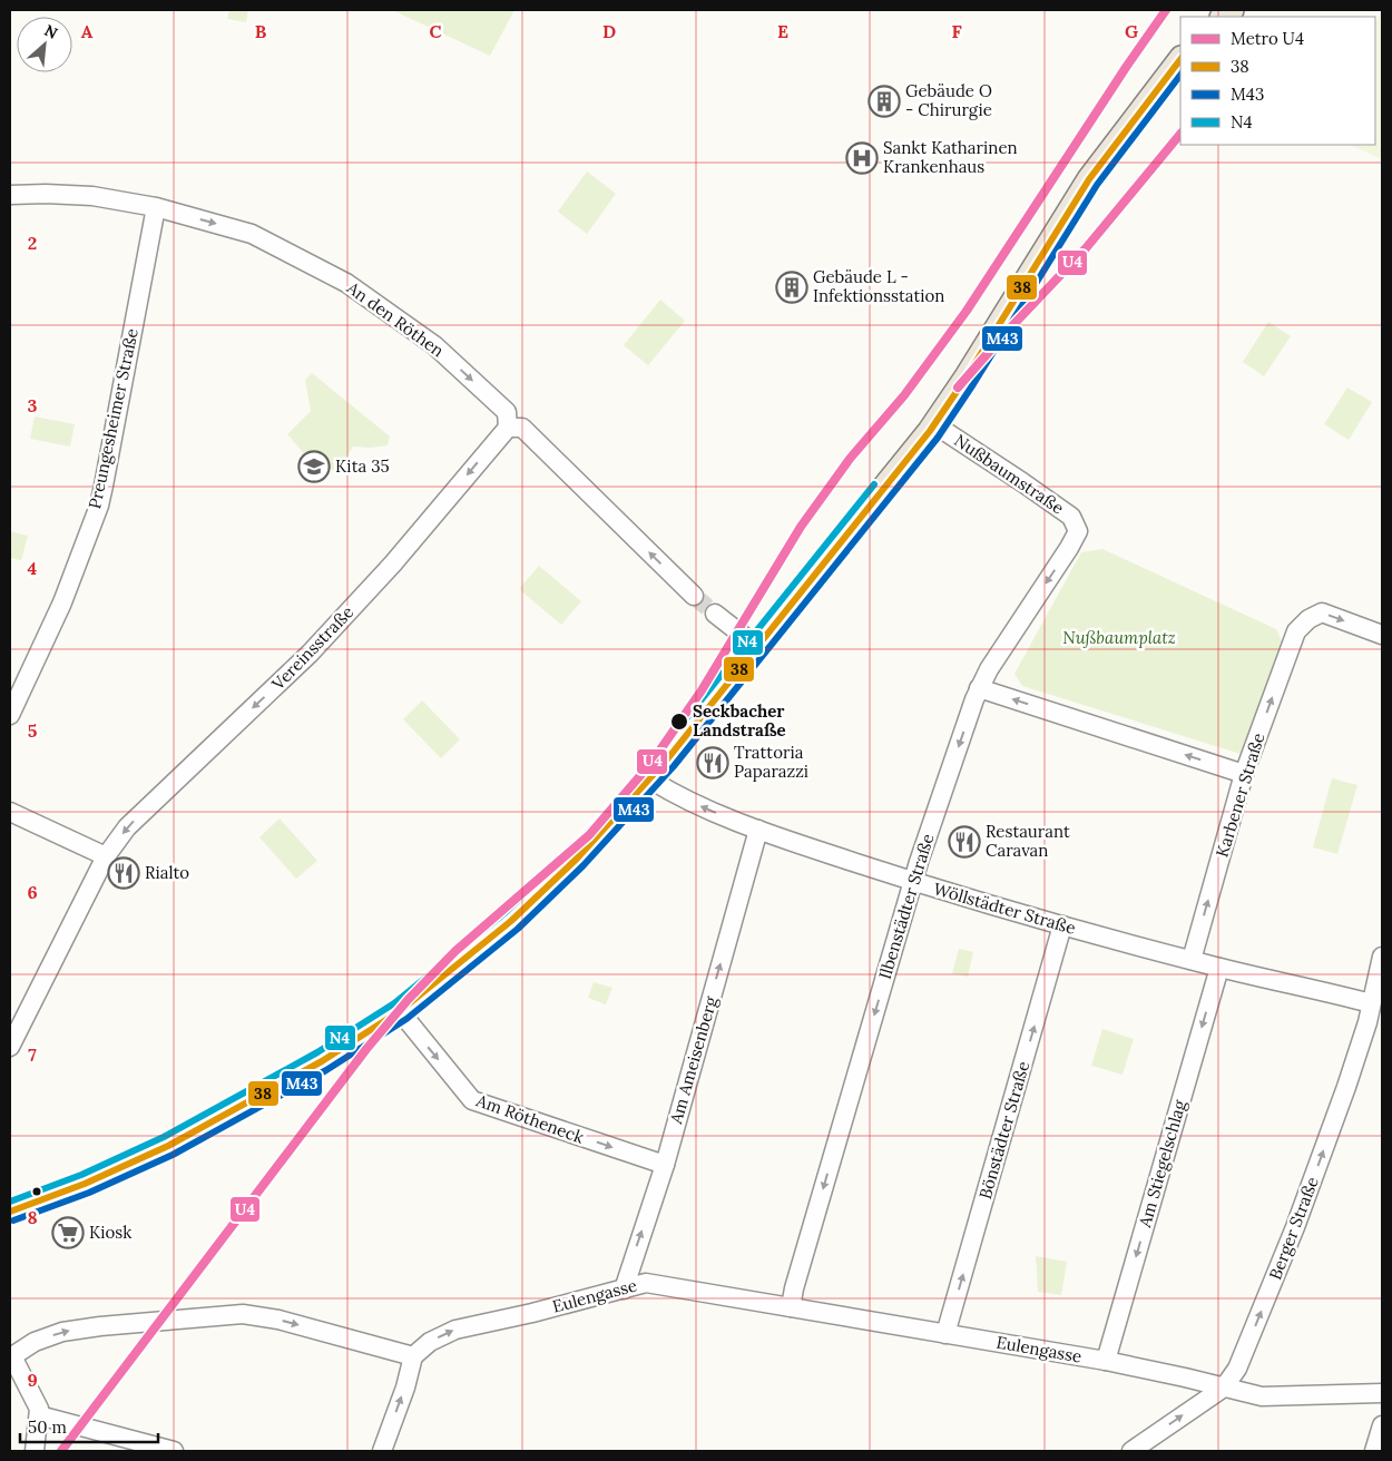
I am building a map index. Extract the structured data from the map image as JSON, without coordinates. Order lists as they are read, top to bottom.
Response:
{
  "streets": {
    "street": [
      "An den Röthen",
      "Preungesheimer Straße",
      "Nußbaumstraße",
      "Vereinsstraße",
      "Karbener Straße",
      "Ilbenstädter Straße",
      "Wöllstädter Straße",
      "Am Ameisenberg",
      "Am Rötheneck",
      "Bönstädter Straße",
      "Am Stiegelschlag",
      "Berger Straße",
      "Eulengasse"
    ]
  },
  "crossings": [
    ["An den Röthen", "Preungesheimer Straße"],
    ["An den Röthen", "Vereinsstraße"],
    ["Nußbaumstraße", "Ilbenstädter Straße"],
    ["Karbener Straße", "Wöllstädter Straße"],
    ["Ilbenstädter Straße", "Wöllstädter Straße"],
    ["Ilbenstädter Straße", "Eulengasse"],
    ["Wöllstädter Straße", "Am Ameisenberg"],
    ["Wöllstädter Straße", "Bönstädter Straße"],
    ["Wöllstädter Straße", "Am Stiegelschlag"],
    ["Wöllstädter Straße", "Berger Straße"],
    ["Am Ameisenberg", "Am Rötheneck"],
    ["Am Ameisenberg", "Eulengasse"],
    ["Bönstädter Straße", "Eulengasse"],
    ["Am Stiegelschlag", "Eulengasse"],
    ["Berger Straße", "Eulengasse"]
  ],
  "one_way": [
    "An den Röthen",
    "Vereinsstraße",
    "Karbener Straße",
    "Ilbenstädter Straße",
    "Am Ameisenberg",
    "Am Rötheneck",
    "Bönstädter Straße",
    "Am Stiegelschlag",
    "Berger Straße"
  ],
  "parks": ["Nußbaumplatz"],
  "places": {
    "building": ["Gebäude O - Chirurgie", "Gebäude L - Infektionsstation"],
    "hospital": ["Sankt Katharinen Krankenhaus"],
    "school or university": ["Kita 35"],
    "other": ["Seckbacher Landstraße"],
    "restaurant": ["Trattoria Paparazzi", "Restaurant Caravan", "Rialto"],
    "supermarket": ["Kiosk"]
  },
  "lines": [
    "metro line U4",
    "transit line 38",
    "transit line M43",
    "transit line N4"
  ],
  "legend": [
    "Metro U4",
    "38",
    "M43",
    "N4"
  ],
  "scale_bar": "50 m",
  "north": "top right",
  "grid": {
    "columns": [
      "A",
      "B",
      "C",
      "D",
      "E",
      "F",
      "G"
    ],
    "rows": [
      "2",
      "3",
      "4",
      "5",
      "6",
      "7",
      "8",
      "9"
    ]
  }
}
